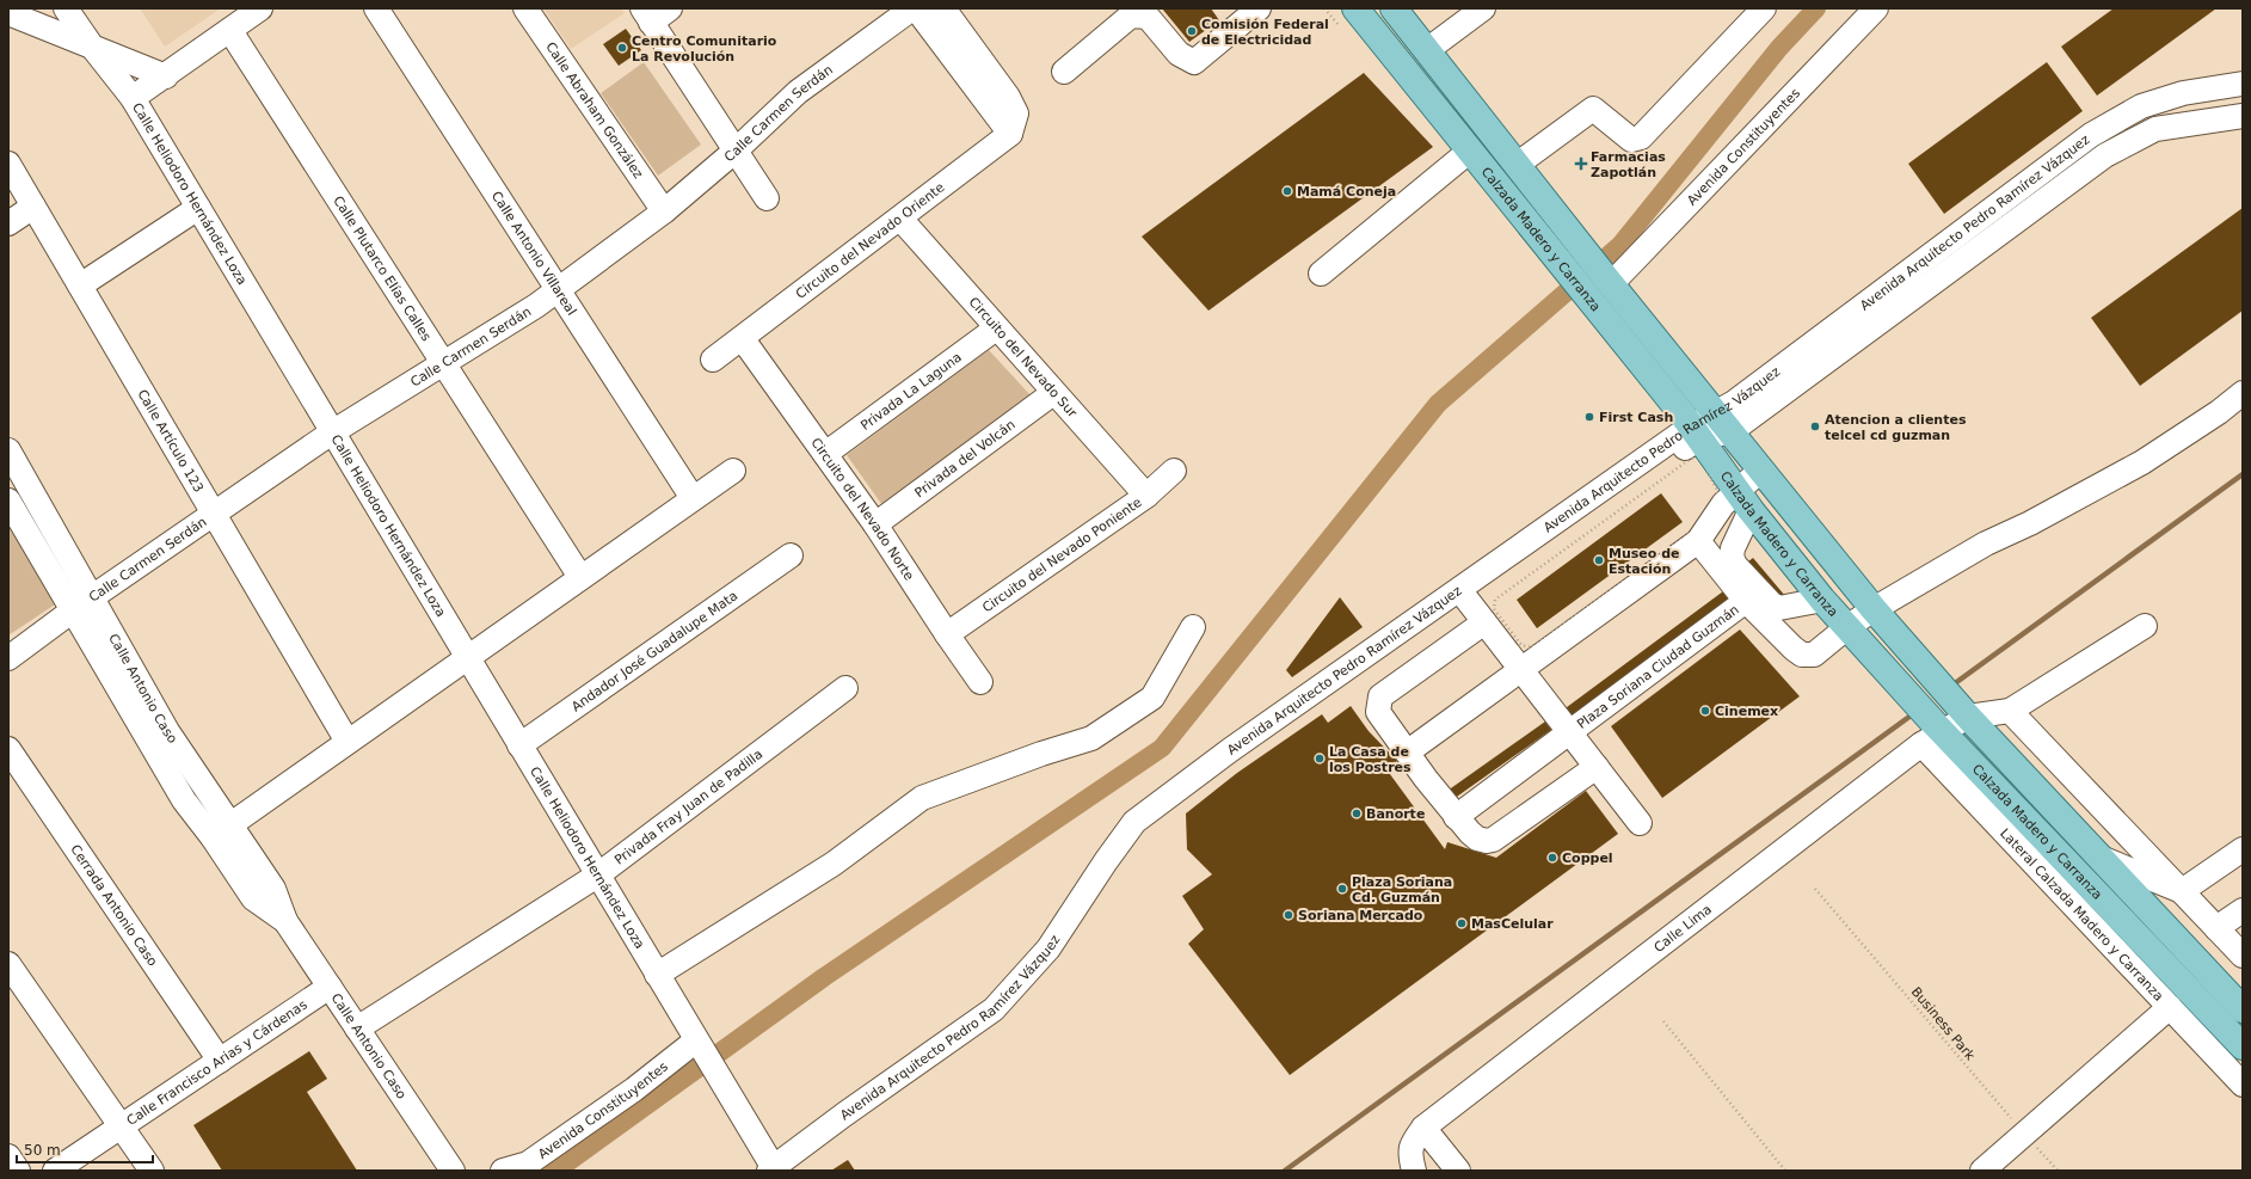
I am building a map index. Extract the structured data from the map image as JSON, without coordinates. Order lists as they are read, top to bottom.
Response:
{
  "streets": {
    "main road": ["Calzada Madero y Carranza"],
    "street": [
      "Calle Abraham González",
      "Calle Carmen Serdán",
      "Avenida Constituyentes",
      "Calle Heliodoro Hernández Loza",
      "Avenida Arquitecto Pedro Ramírez Vázquez",
      "Circuito del Nevado Oriente",
      "Calle Antonio Villareal",
      "Calle Plutarco Elías Calles",
      "Circuito del Nevado Sur",
      "Privada La Laguna",
      "Calle Artículo 123",
      "Privada del Volcán",
      "Circuito del Nevado Norte",
      "Circuito del Nevado Poniente",
      "Andador José Guadalupe Mata",
      "Plaza Soriana Ciudad Guzmán",
      "Calle Antonio Caso",
      "Privada Fray Juan de Padilla",
      "Cerrada Antonio Caso",
      "Lateral Calzada Madero y Carranza",
      "Calle Lima",
      "Calle Francisco Arias y Cárdenas"
    ],
    "path": ["Business Park"]
  },
  "crossings": [
    ["Calle Abraham González", "Calle Carmen Serdán"],
    ["Calle Carmen Serdán", "Calle Heliodoro Hernández Loza"],
    ["Calle Carmen Serdán", "Calle Antonio Villareal"],
    ["Calle Carmen Serdán", "Calle Plutarco Elías Calles"],
    ["Calle Carmen Serdán", "Calle Artículo 123"],
    ["Calle Carmen Serdán", "Calle Antonio Caso"],
    ["Avenida Constituyentes", "Calle Heliodoro Hernández Loza"],
    ["Avenida Constituyentes", "Calzada Madero y Carranza"],
    ["Calle Heliodoro Hernández Loza", "Avenida Arquitecto Pedro Ramírez Vázquez"],
    ["Calle Heliodoro Hernández Loza", "Andador José Guadalupe Mata"],
    ["Calle Heliodoro Hernández Loza", "Privada Fray Juan de Padilla"],
    ["Avenida Arquitecto Pedro Ramírez Vázquez", "Calzada Madero y Carranza"],
    ["Avenida Arquitecto Pedro Ramírez Vázquez", "Plaza Soriana Ciudad Guzmán"],
    ["Calzada Madero y Carranza", "Plaza Soriana Ciudad Guzmán"],
    ["Calzada Madero y Carranza", "Lateral Calzada Madero y Carranza"],
    ["Calzada Madero y Carranza", "Calle Lima"],
    ["Circuito del Nevado Oriente", "Circuito del Nevado Sur"],
    ["Circuito del Nevado Oriente", "Circuito del Nevado Norte"],
    ["Circuito del Nevado Sur", "Privada La Laguna"],
    ["Circuito del Nevado Sur", "Privada del Volcán"],
    ["Circuito del Nevado Sur", "Circuito del Nevado Poniente"],
    ["Privada La Laguna", "Circuito del Nevado Norte"],
    ["Privada del Volcán", "Circuito del Nevado Norte"],
    ["Circuito del Nevado Norte", "Circuito del Nevado Poniente"],
    ["Calle Antonio Caso", "Privada Fray Juan de Padilla"],
    ["Calle Antonio Caso", "Calle Francisco Arias y Cárdenas"],
    ["Cerrada Antonio Caso", "Calle Francisco Arias y Cárdenas"],
    ["Lateral Calzada Madero y Carranza", "Calle Lima"]
  ],
  "places": {
    "other": [
      "Comisión Federal de Electricidad",
      "Centro Comunitario La Revolución",
      "Mamá Coneja",
      "First Cash",
      "Atencion a clientes telcel cd guzman",
      "Museo de Estación",
      "Cinemex",
      "La Casa de los Postres",
      "Banorte",
      "Coppel",
      "Plaza Soriana Cd. Guzmán",
      "Soriana Mercado",
      "MasCelular"
    ],
    "health": ["Farmacias Zapotlán"]
  },
  "scale_bar": "50 m"
}
